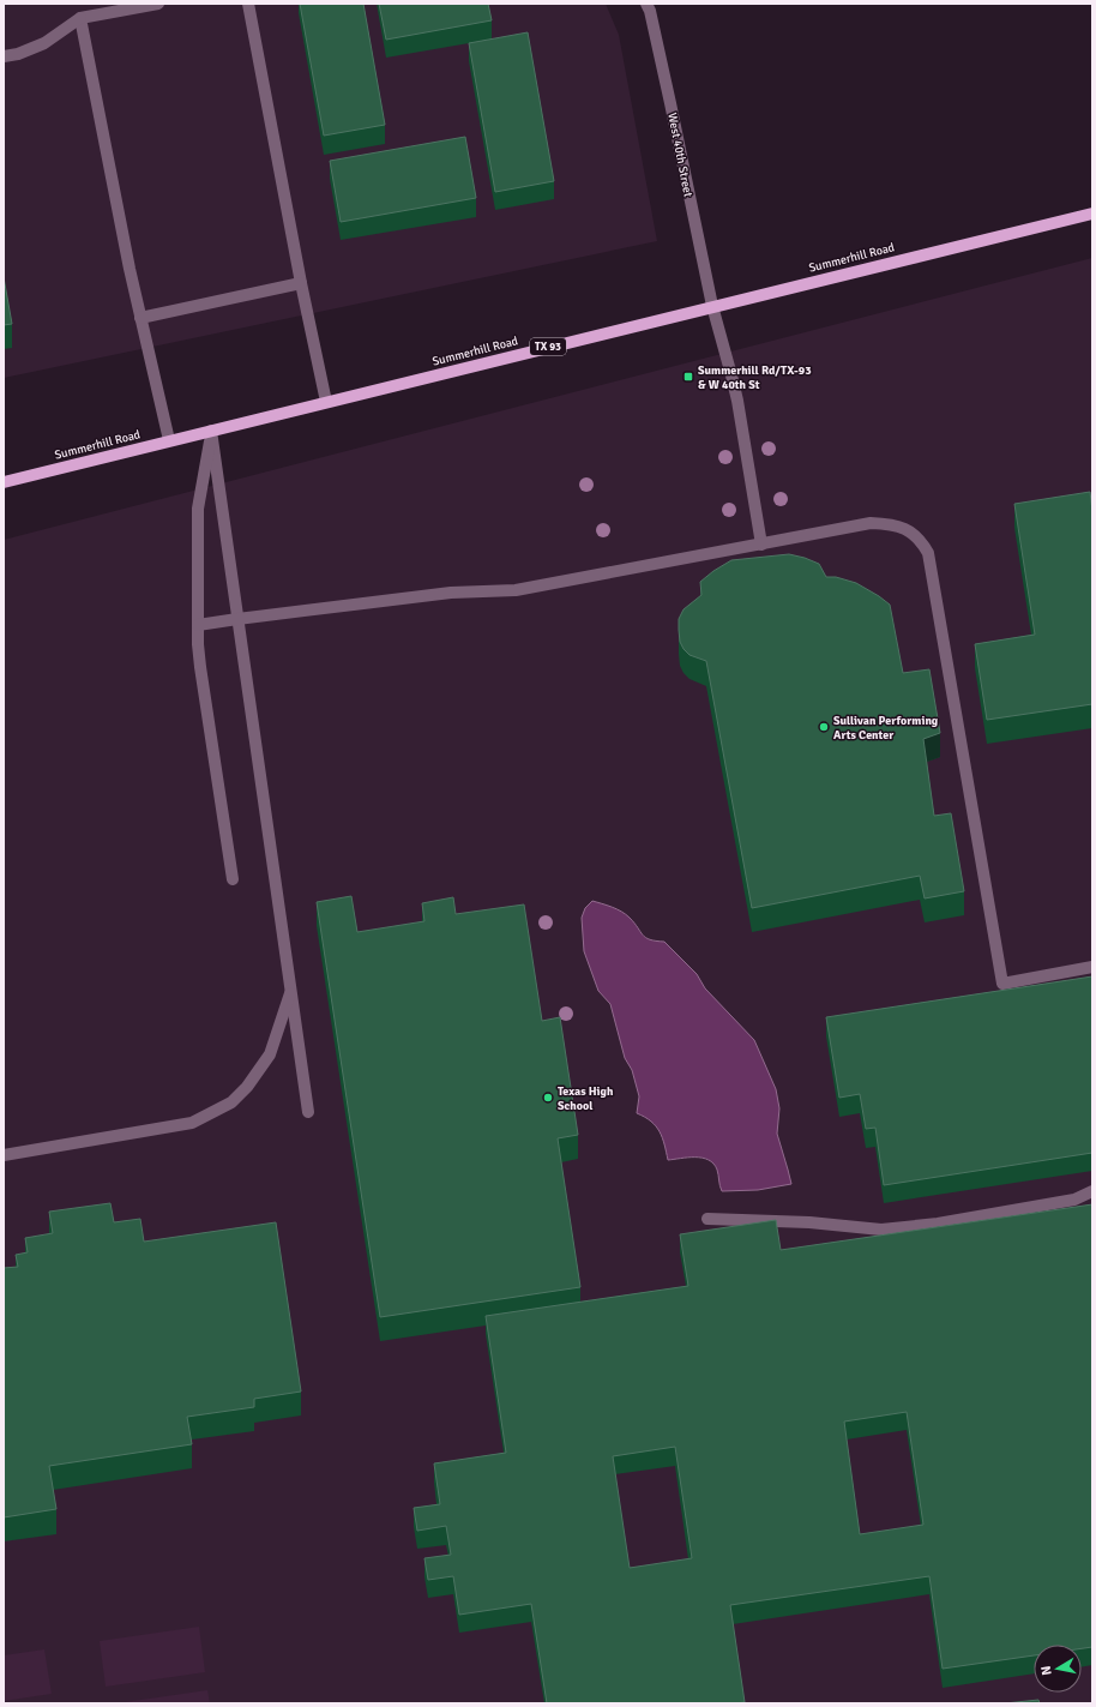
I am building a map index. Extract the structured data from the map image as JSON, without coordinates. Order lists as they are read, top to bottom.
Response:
{
  "streets": {
    "main road": ["Summerhill Road", "TX 93"],
    "street": ["West 40th Street"]
  },
  "crossings": [
    ["West 40th Street", "Summerhill Road"]
  ],
  "places": {
    "transit": ["Summerhill Rd/TX-93 & W 40th St"],
    "other": ["Sullivan Performing Arts Center", "Texas High School"]
  },
  "north": "left"
}
